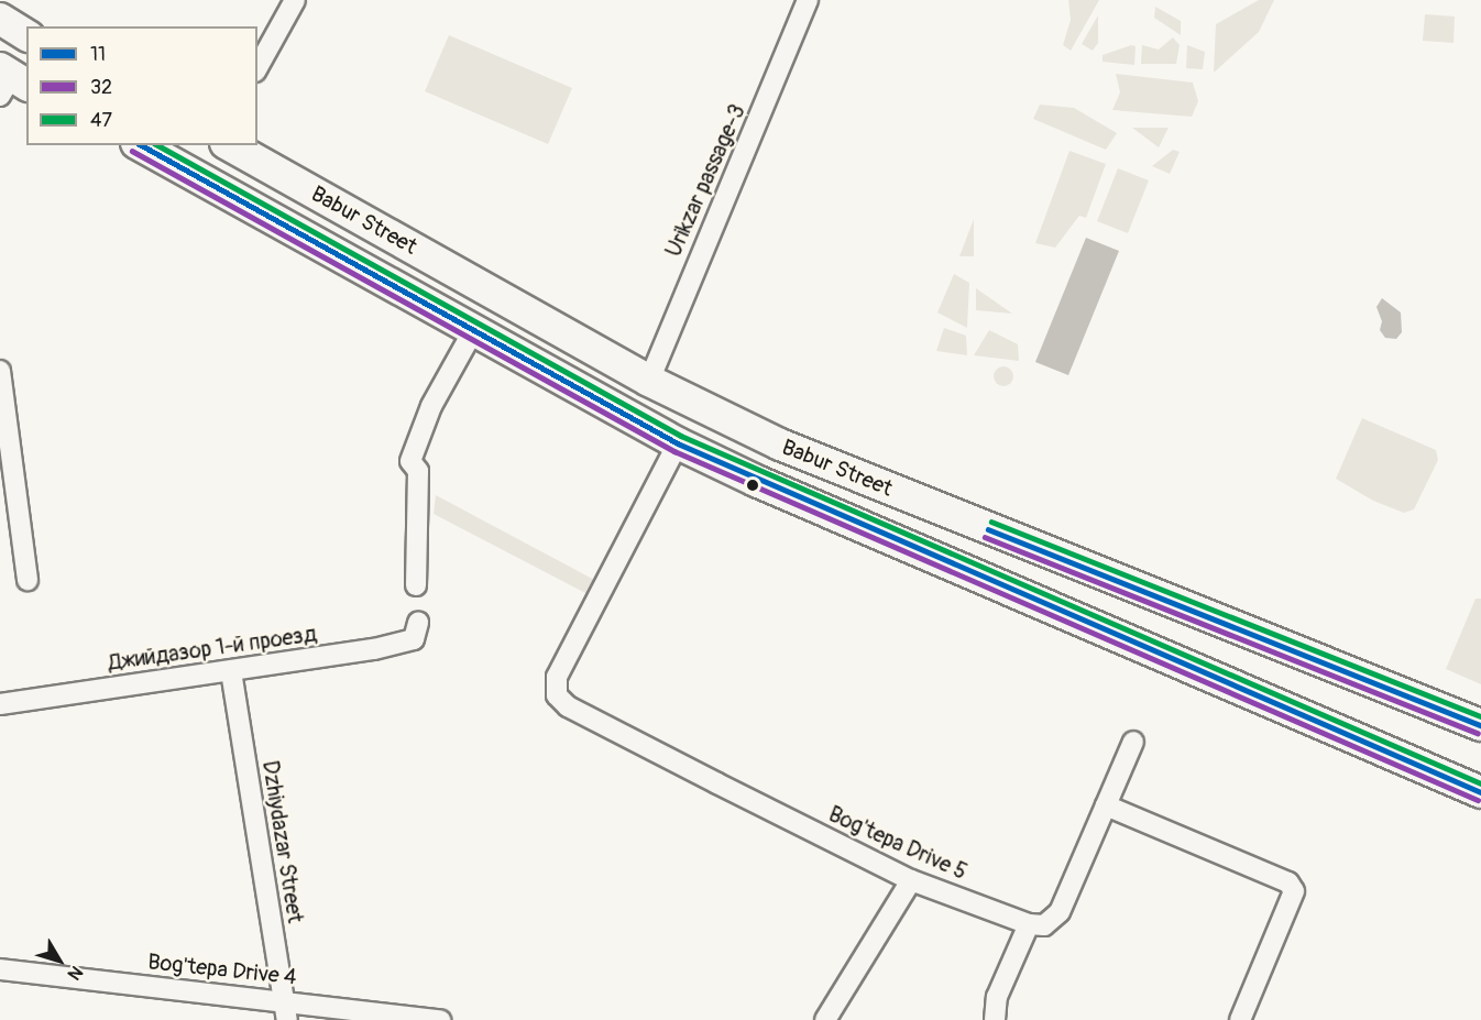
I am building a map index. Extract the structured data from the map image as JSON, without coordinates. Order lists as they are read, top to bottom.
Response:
{
  "streets": {
    "main road": ["Babur Street"],
    "street": [
      "Urikzar passage-3",
      "Джийдазор 1-й проезд",
      "Dzhiydazar Street",
      "Bog'tepa Drive 5",
      "Bog'tepa Drive 4"
    ]
  },
  "crossings": [
    ["Urikzar passage-3", "Babur Street"],
    ["Babur Street", "Bog'tepa Drive 5"],
    ["Джийдазор 1-й проезд", "Dzhiydazar Street"],
    ["Dzhiydazar Street", "Bog'tepa Drive 4"]
  ],
  "lines": ["transit line 11", "transit line 47", "transit line 32"],
  "legend": ["11", "32", "47"],
  "north": "bottom right"
}
